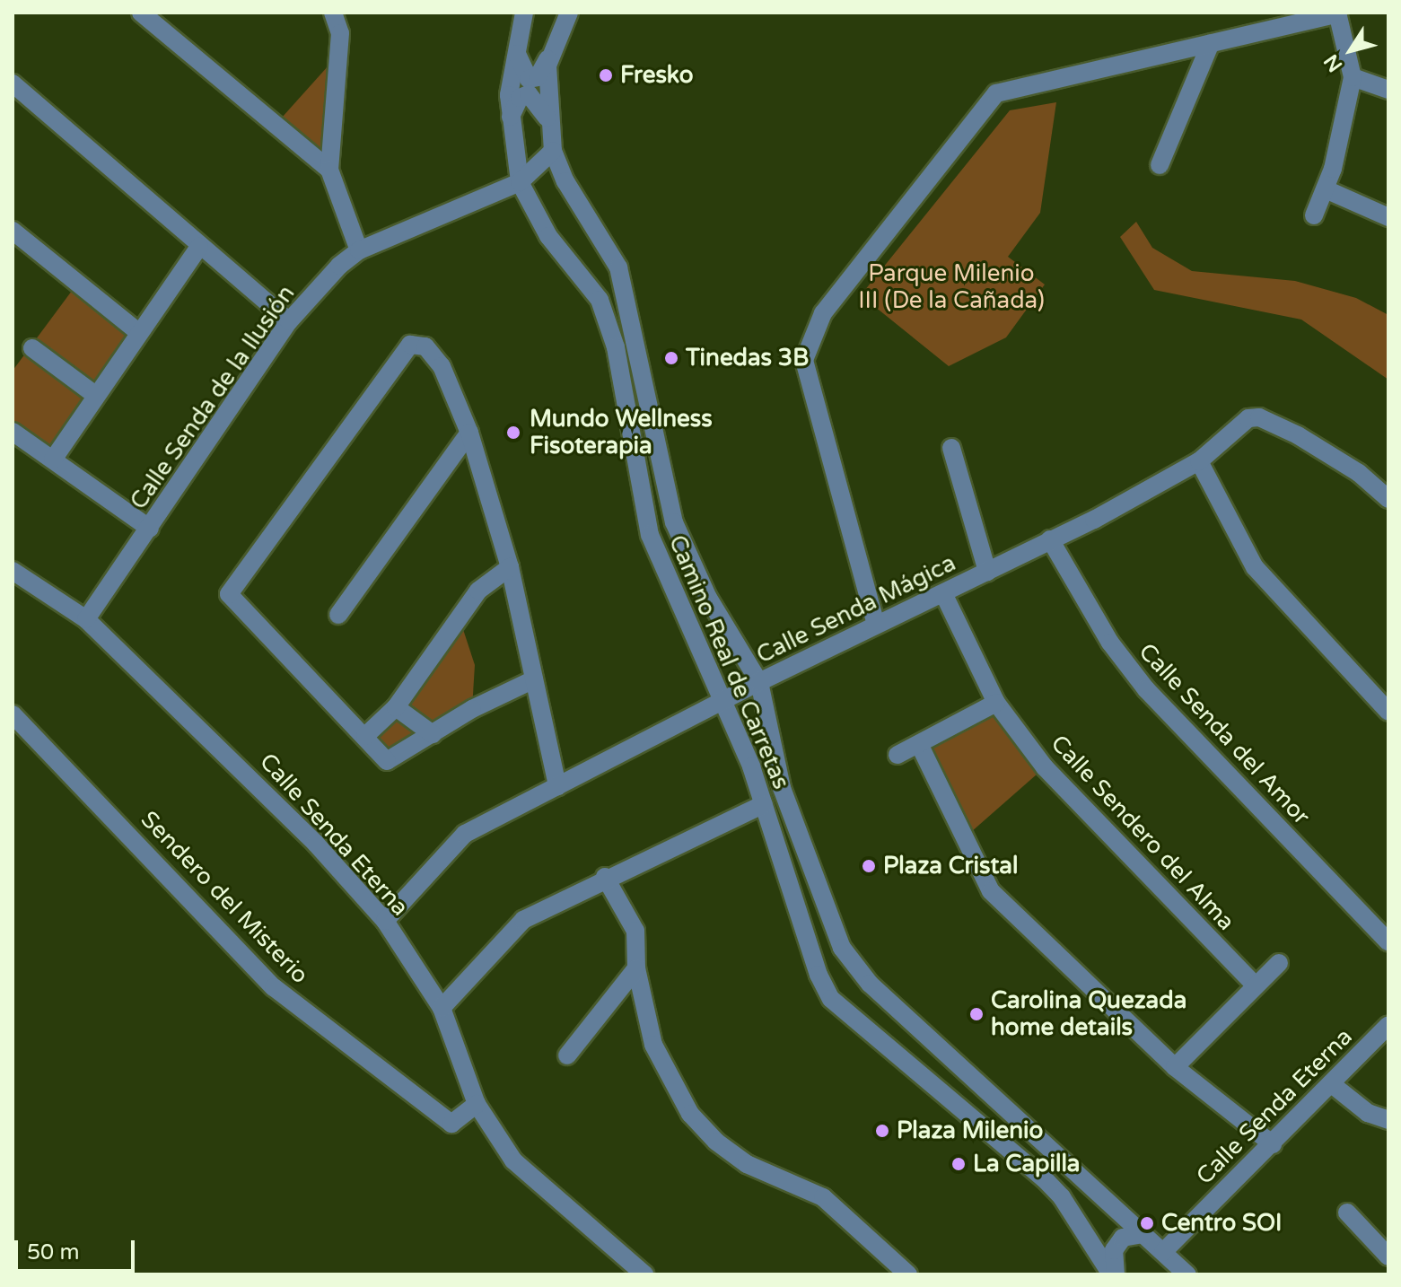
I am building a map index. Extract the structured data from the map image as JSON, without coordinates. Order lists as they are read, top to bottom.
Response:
{
  "streets": {
    "street": [
      "Calle Senda de la Ilusión",
      "Calle Senda Mágica",
      "Camino Real de Carretas",
      "Calle Senda del Amor",
      "Calle Sendero del Alma",
      "Calle Senda Eterna",
      "Sendero del Misterio"
    ]
  },
  "crossings": [
    ["Calle Senda de la Ilusión", "Camino Real de Carretas"],
    ["Calle Senda de la Ilusión", "Calle Senda Eterna"],
    ["Calle Senda Mágica", "Camino Real de Carretas"],
    ["Calle Senda Mágica", "Calle Senda del Amor"],
    ["Calle Senda Mágica", "Calle Sendero del Alma"],
    ["Calle Senda Mágica", "Calle Senda Eterna"],
    ["Camino Real de Carretas", "Calle Senda Eterna"],
    ["Calle Senda Eterna", "Sendero del Misterio"]
  ],
  "parks": ["Parque Milenio III (De la Cañada)"],
  "places": [
    "Fresko",
    "Tinedas 3B",
    "Mundo Wellness Fisoterapia",
    "Plaza Cristal",
    "Carolina Quezada home details",
    "Plaza Milenio",
    "La Capilla",
    "Centro SOI"
  ],
  "scale_bar": "50 m",
  "north": "bottom left"
}
